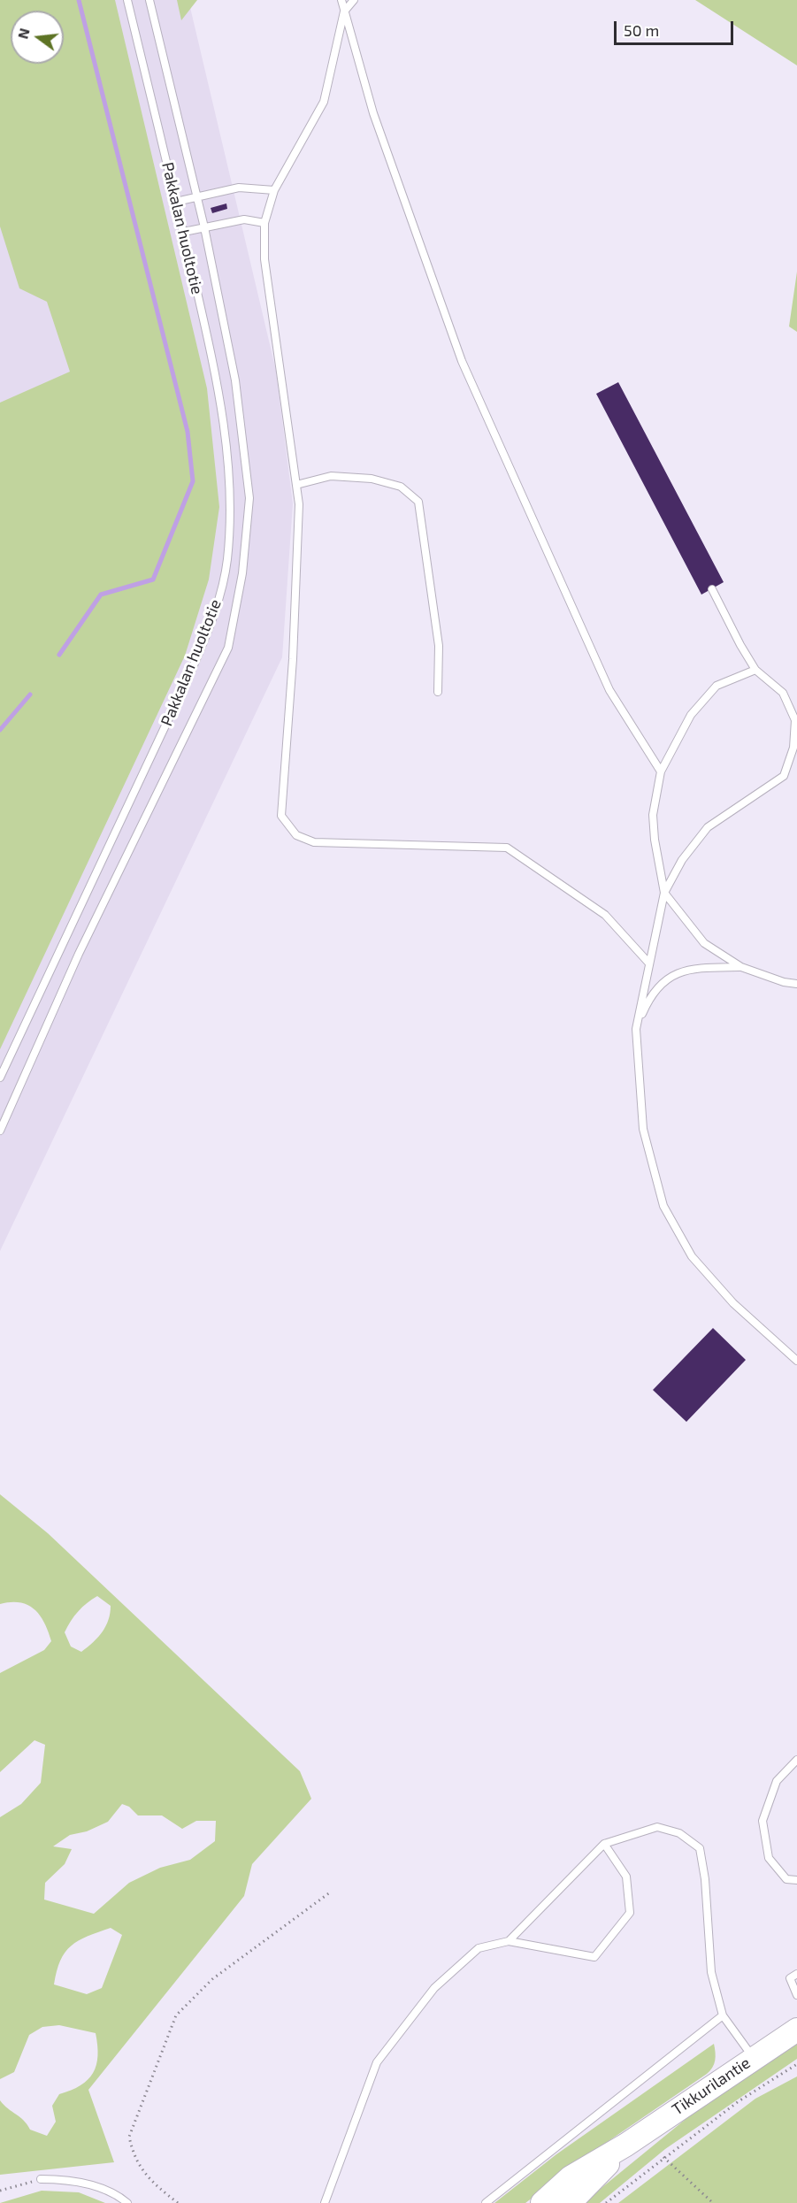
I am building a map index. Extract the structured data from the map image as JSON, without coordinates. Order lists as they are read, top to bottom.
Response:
{
  "streets": {
    "main road": ["Tikkurilantie"],
    "lane": ["Pakkalan huoltotie"]
  },
  "scale_bar": "50 m",
  "north": "left"
}
